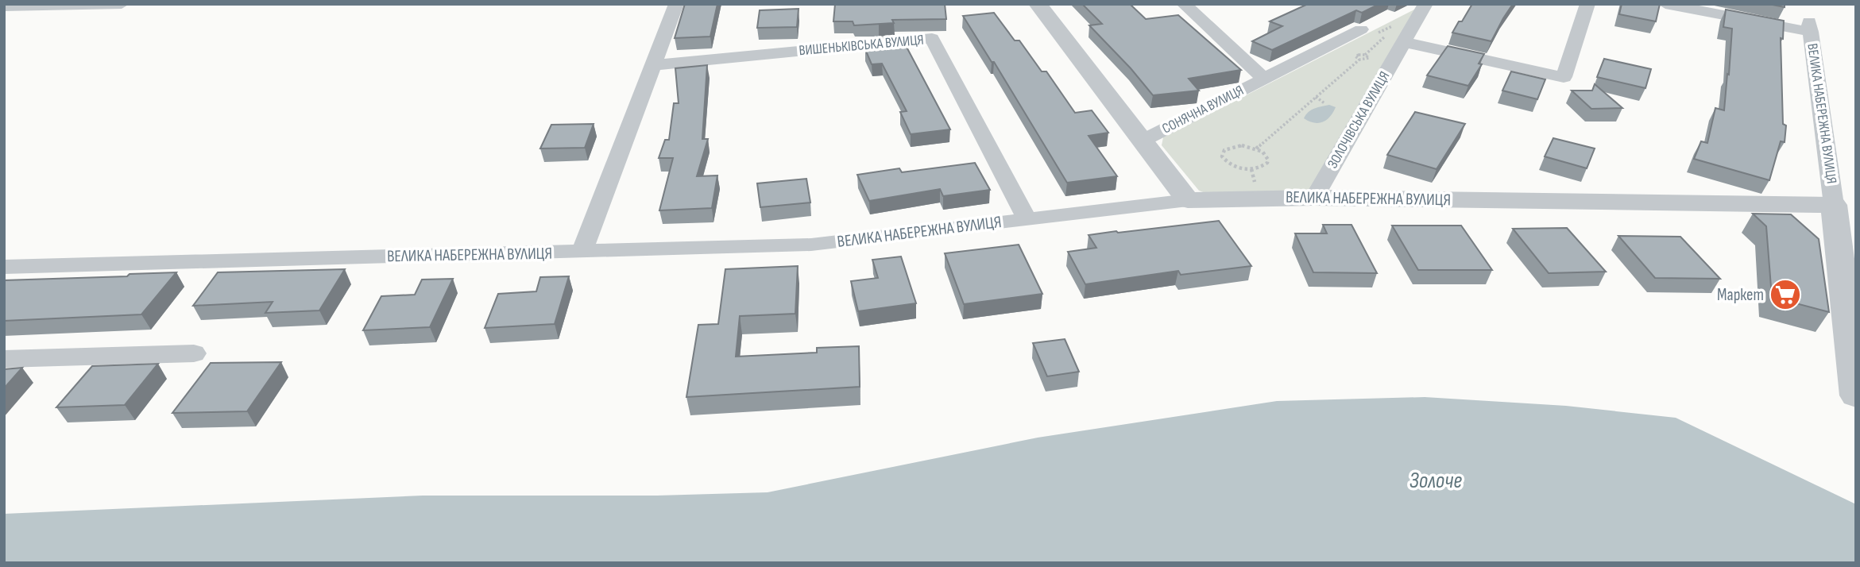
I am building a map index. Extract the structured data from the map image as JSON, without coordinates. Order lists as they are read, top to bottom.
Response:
{
  "streets": {
    "street": [
      "ВИШЕНЬКІВСЬКА ВУЛИЦЯ",
      "СОНЯЧНА ВУЛИЦЯ",
      "ВЕЛИКА НАБЕРЕЖНА ВУЛИЦЯ",
      "ЗОЛОЧІВСЬКА ВУЛИЦЯ"
    ]
  },
  "crossings": [
    ["ВИШЕНЬКІВСЬКА ВУЛИЦЯ", "ВЕЛИКА НАБЕРЕЖНА ВУЛИЦЯ"],
    ["ВЕЛИКА НАБЕРЕЖНА ВУЛИЦЯ", "ЗОЛОЧІВСЬКА ВУЛИЦЯ"]
  ],
  "water": ["Золоче"],
  "places": {
    "supermarket": ["Маркет"]
  }
}
